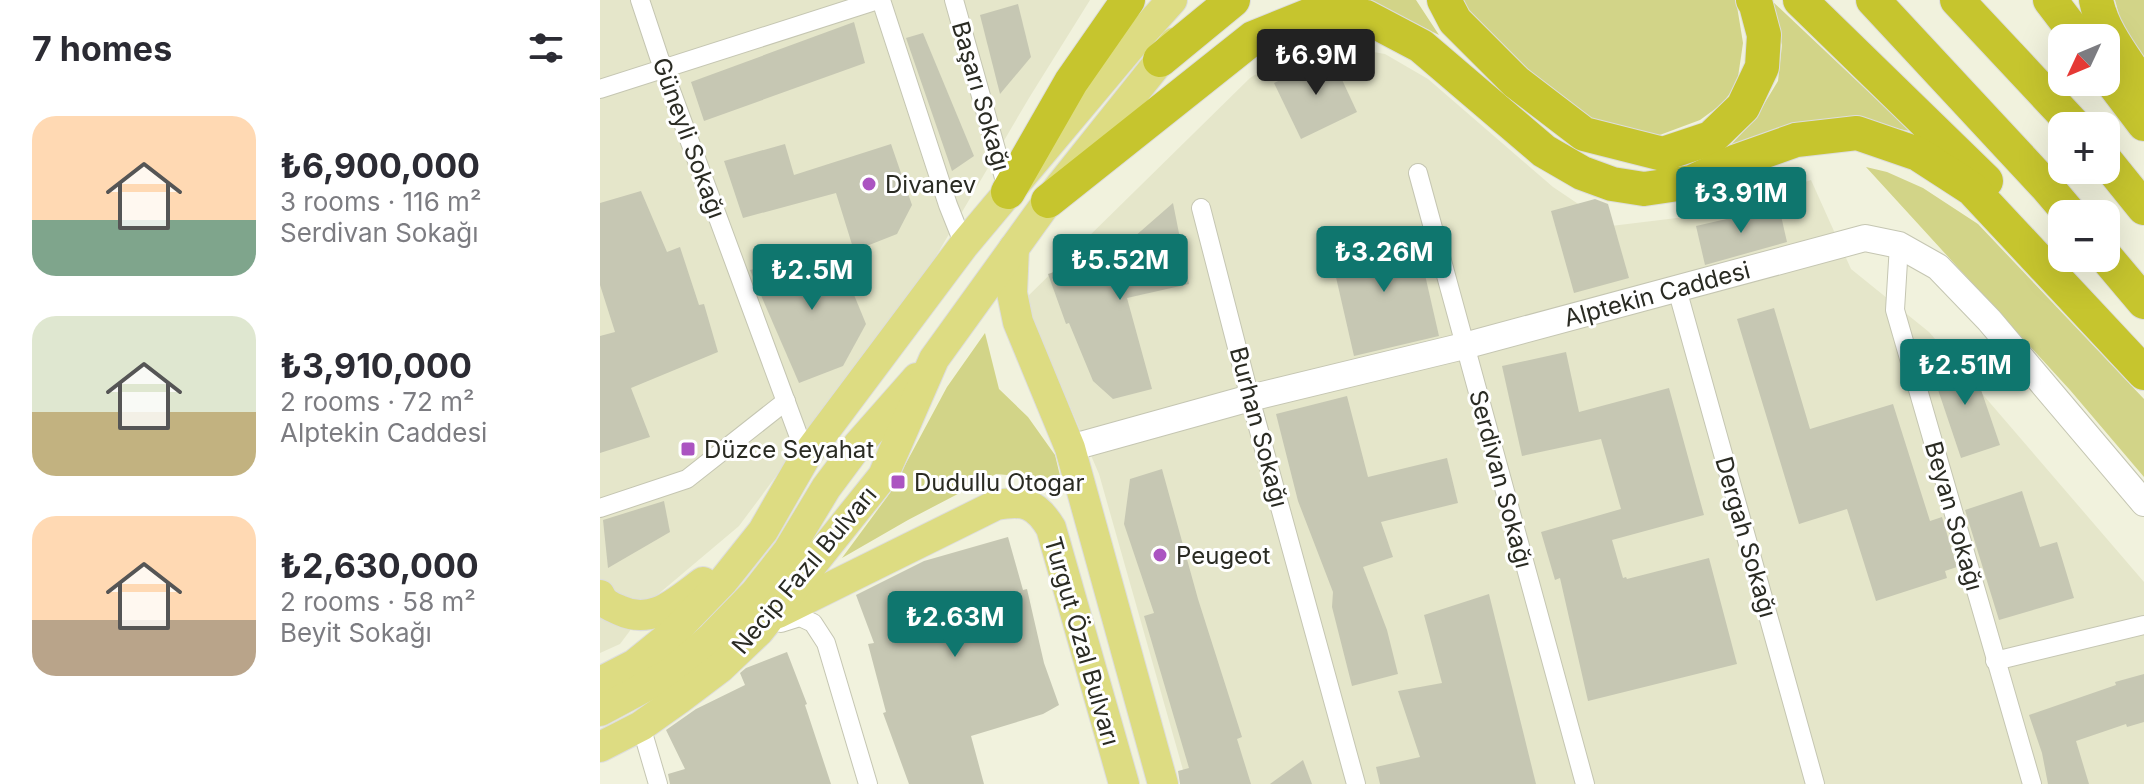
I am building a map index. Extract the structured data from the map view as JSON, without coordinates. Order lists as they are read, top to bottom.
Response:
{
  "streets": {
    "main road": ["Alptekin Caddesi", "Necip Fazıl Bulvarı", "Turgut Özal Bulvarı"],
    "street": [
      "Başarı Sokağı",
      "Güneyli Sokağı",
      "Burhan Sokağı",
      "Serdivan Sokağı",
      "Beyan Sokağı",
      "Dergah Sokağı"
    ]
  },
  "crossings": [
    ["Alptekin Caddesi", "Burhan Sokağı"],
    ["Alptekin Caddesi", "Serdivan Sokağı"],
    ["Alptekin Caddesi", "Beyan Sokağı"],
    ["Alptekin Caddesi", "Dergah Sokağı"],
    ["Alptekin Caddesi", "Turgut Özal Bulvarı"],
    ["Necip Fazıl Bulvarı", "Turgut Özal Bulvarı"]
  ],
  "places": {
    "other": ["Divanev", "Peugeot"],
    "transit": ["Düzce Seyahat", "Dudullu Otogar"]
  },
  "north": "bottom left",
  "page": {
    "heading": "7 homes",
    "map_buttons": ["+", "−"],
    "price": [
      "₺6.9M",
      "₺3.91M",
      "₺3.26M",
      "₺5.52M",
      "₺2.5M",
      "₺2.51M",
      "₺2.63M"
    ],
    "list": [
      {
        "name": "₺6,900,000",
        "note": "3 rooms · 116 m² · Serdivan Sokağı"
      },
      {
        "name": "₺3,910,000",
        "note": "2 rooms · 72 m² · Alptekin Caddesi"
      },
      {
        "name": "₺2,630,000",
        "note": "2 rooms · 58 m² · Beyit Sokağı"
      }
    ]
  }
}
